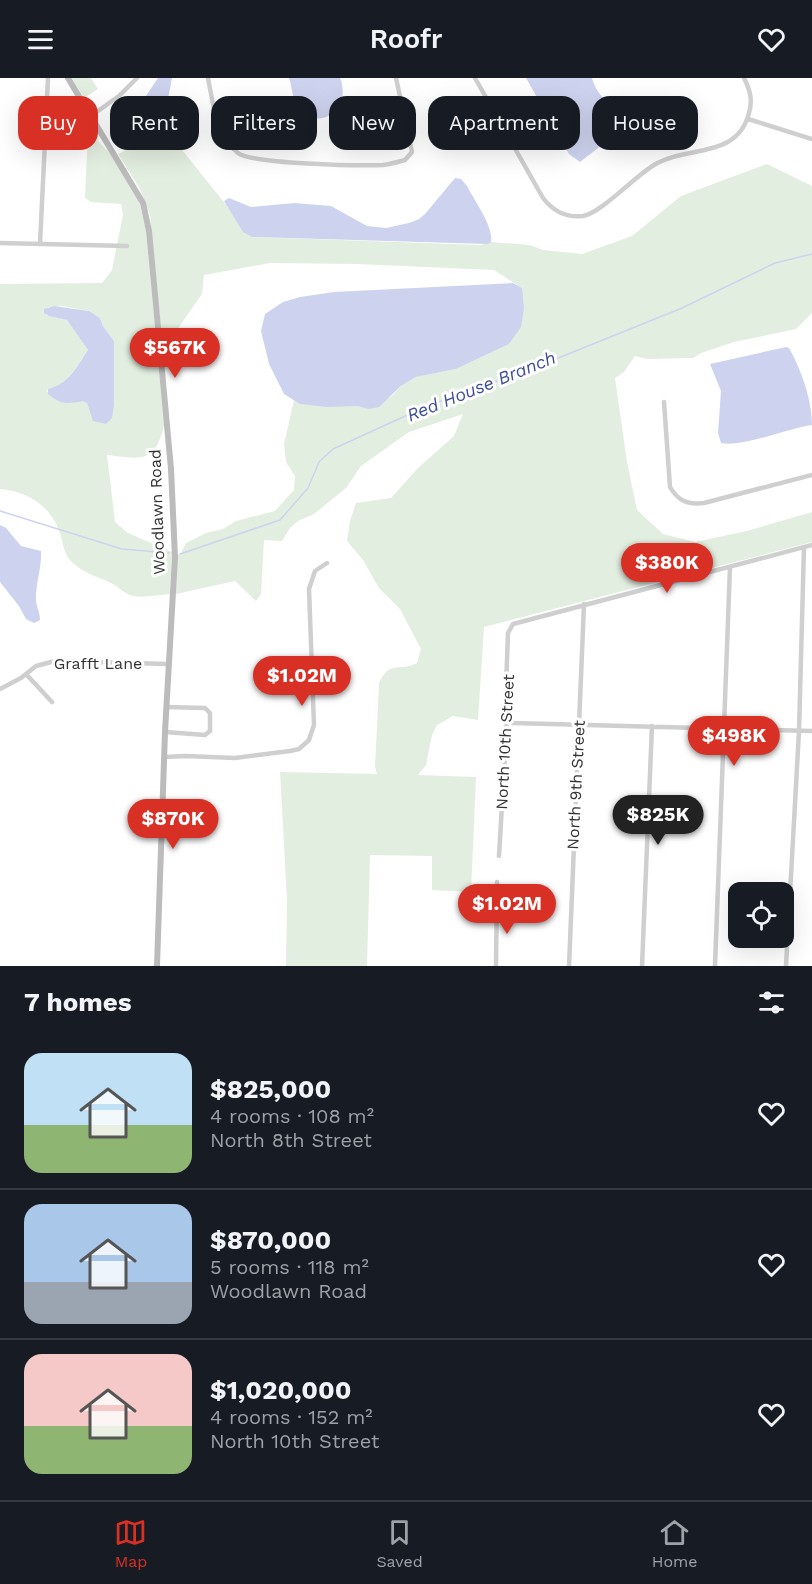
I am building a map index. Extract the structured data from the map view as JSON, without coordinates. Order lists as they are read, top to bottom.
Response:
{
  "streets": {
    "street": [
      "Woodlawn Road",
      "Grafft Lane",
      "North 10th Street",
      "North 9th Street"
    ]
  },
  "crossings": [
    ["Woodlawn Road", "Grafft Lane"],
    ["North 10th Street", "North 9th Street"]
  ],
  "water": ["Red House Branch"],
  "page": {
    "header": "Roofr",
    "chip": [
      "Buy",
      "Rent",
      "Filters",
      "New",
      "Apartment",
      "House"
    ],
    "price": [
      "$567K",
      "$380K",
      "$1.02M",
      "$498K",
      "$825K",
      "$870K",
      "$1.02M"
    ],
    "heading": "7 homes",
    "list": [
      {
        "name": "$825,000",
        "note": "4 rooms · 108 m² · North 8th Street"
      },
      {
        "name": "$870,000",
        "note": "5 rooms · 118 m² · Woodlawn Road"
      },
      {
        "name": "$1,020,000",
        "note": "4 rooms · 152 m² · North 10th Street"
      }
    ],
    "tabs": ["Map", "Saved", "Home"]
  }
}
